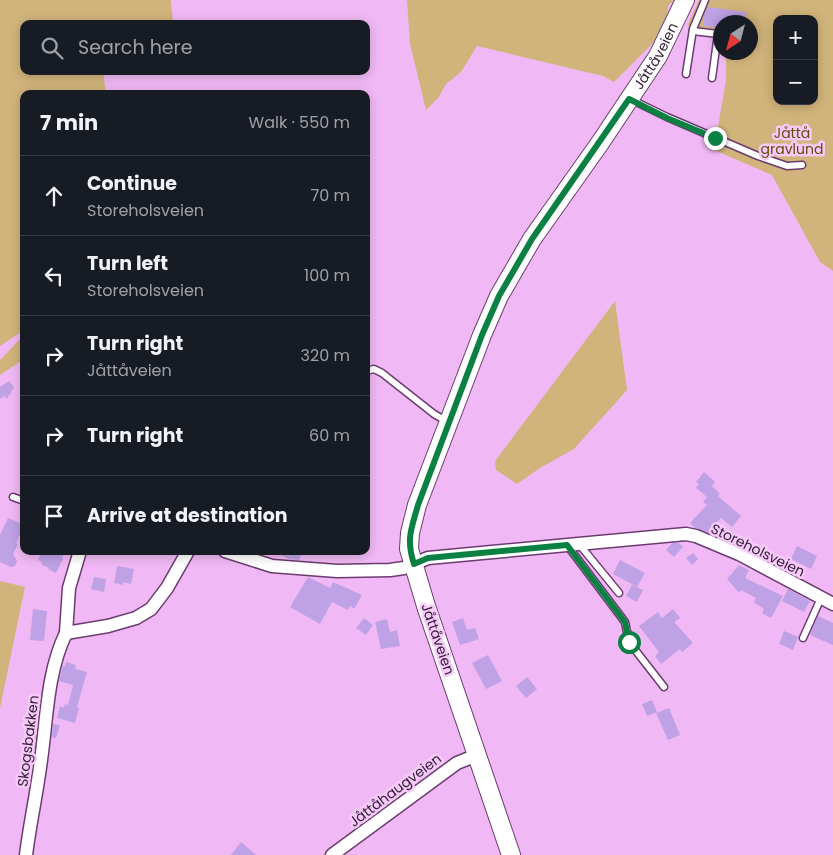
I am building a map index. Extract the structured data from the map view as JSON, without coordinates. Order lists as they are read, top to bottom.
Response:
{
  "streets": {
    "main road": ["Jåttåveien"],
    "street": ["Storeholsveien", "Skogsbakken", "Jåttåhaugveien"]
  },
  "crossings": [
    ["Jåttåveien", "Storeholsveien"],
    ["Jåttåveien", "Jåttåhaugveien"]
  ],
  "parks": ["Jåttå gravlund"],
  "north": "bottom left",
  "page": {
    "map_buttons": ["+", "−"],
    "search": "Search here",
    "heading": ["7 min", "Walk · 550 m"],
    "list": [
      ["Continue", "Storeholsveien", "70 m"],
      ["Turn left", "Storeholsveien", "100 m"],
      ["Turn right", "Jåttåveien", "320 m"],
      ["Turn right", "60 m"],
      "Arrive at destination"
    ]
  }
}
